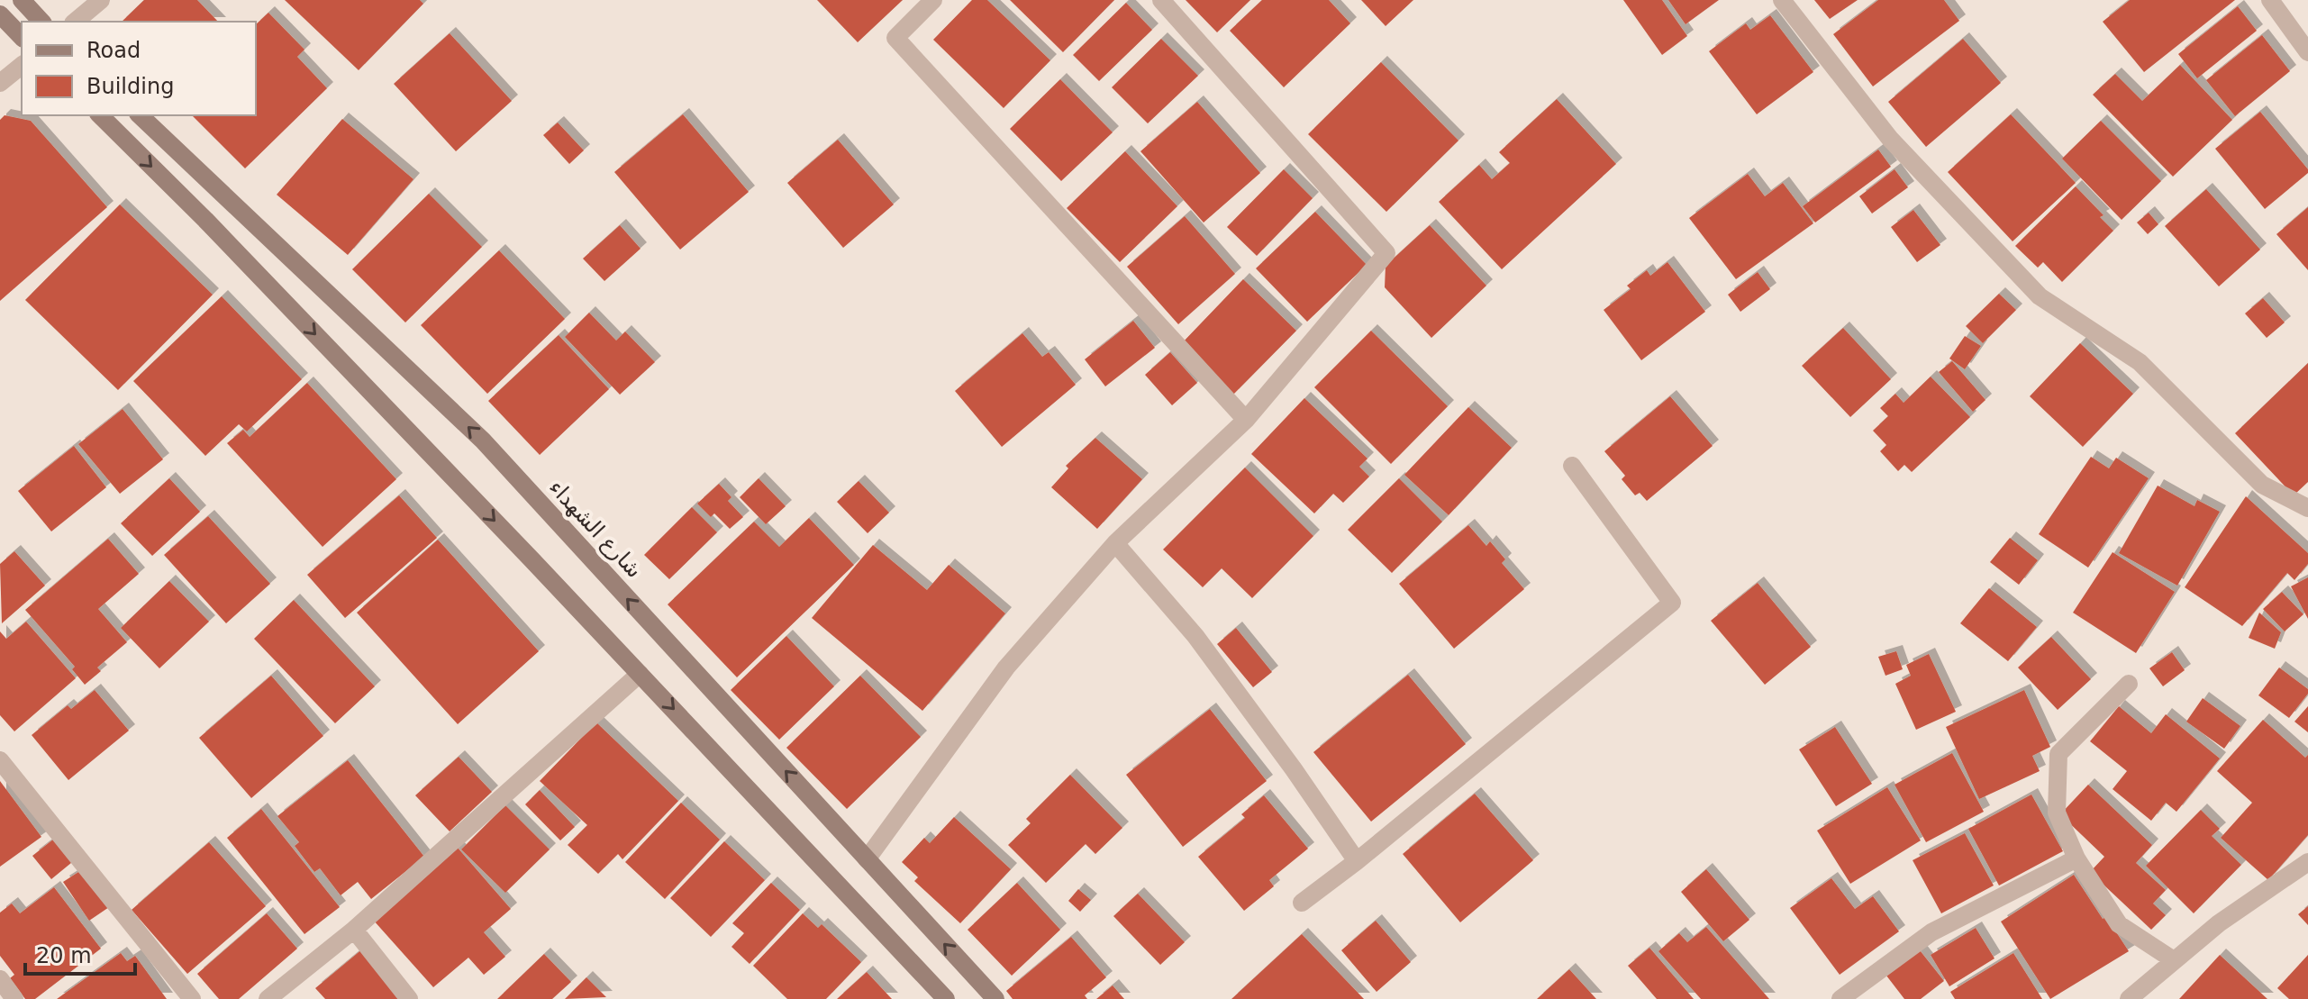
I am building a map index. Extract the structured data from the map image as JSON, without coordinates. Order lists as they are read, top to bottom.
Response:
{
  "streets": {
    "main road": ["شارع الشهداء"]
  },
  "legend": ["Road", "Building"],
  "scale_bar": "20 m"
}
